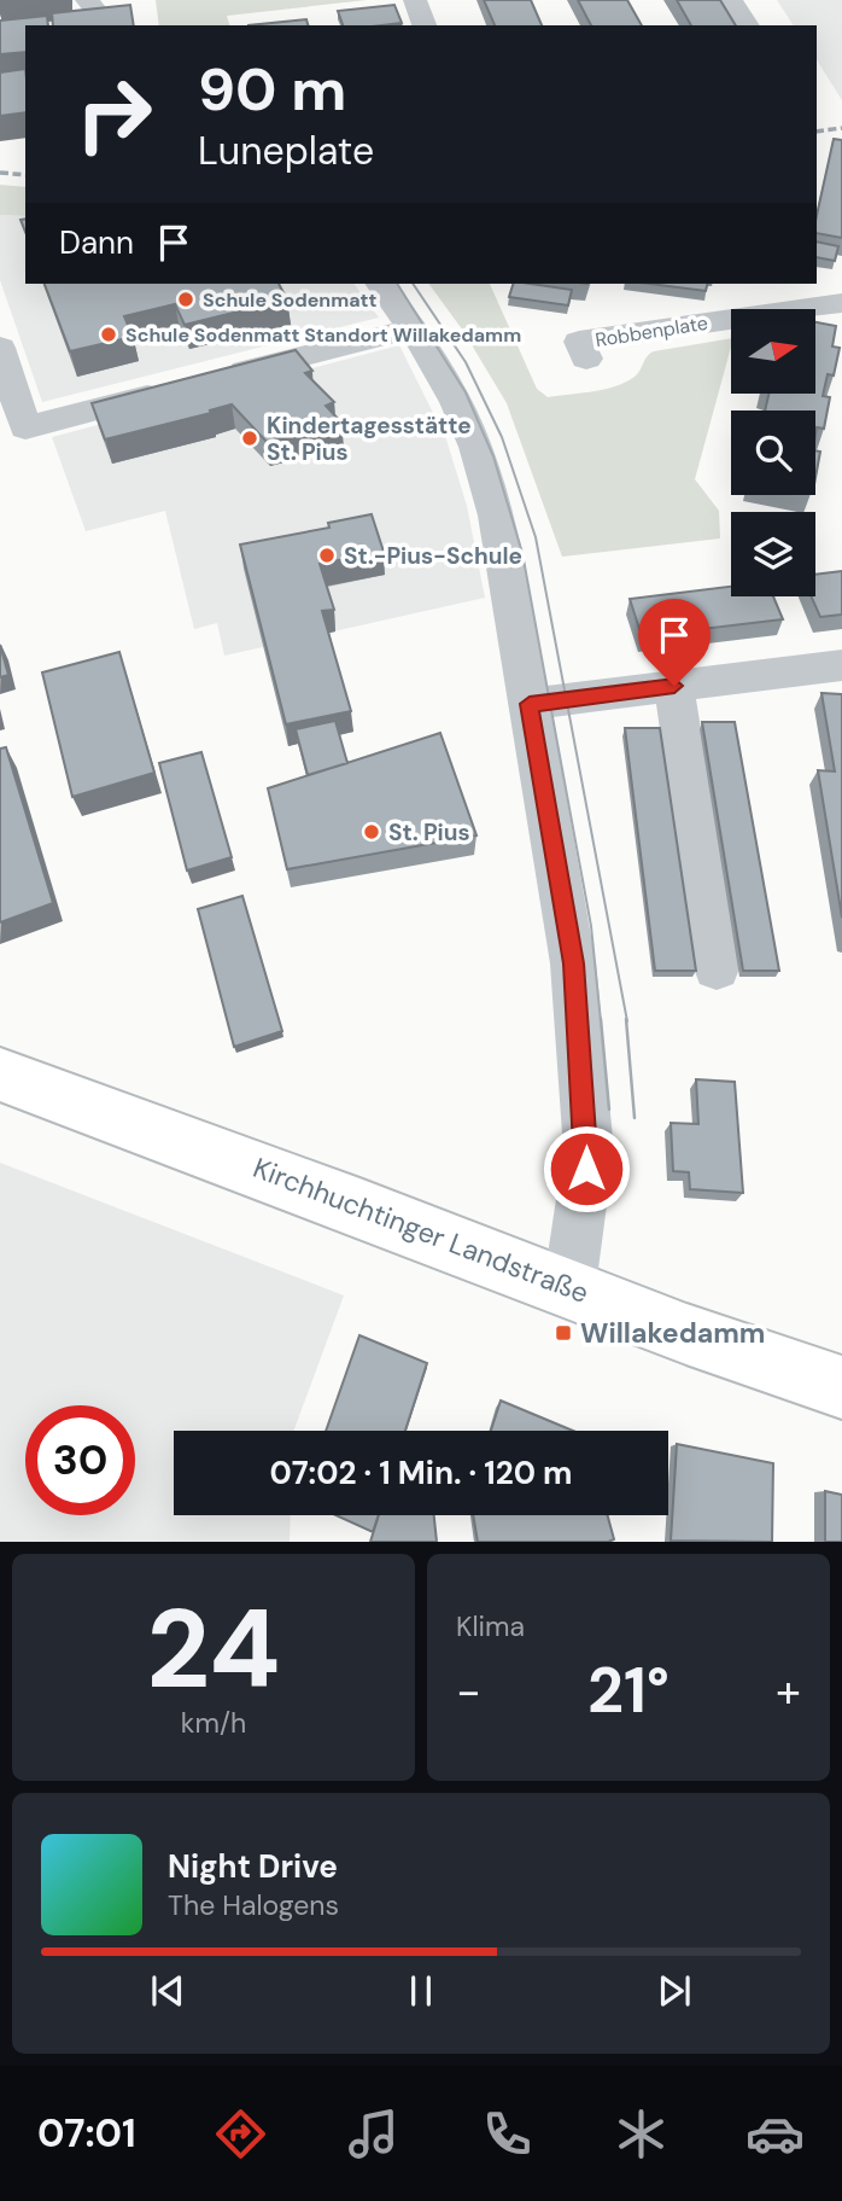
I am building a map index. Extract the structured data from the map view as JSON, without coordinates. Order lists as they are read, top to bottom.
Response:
{
  "streets": {
    "main road": ["Kirchhuchtinger Landstraße"],
    "street": ["Robbenplate"]
  },
  "places": {
    "other": [
      "Schule Sodenmatt",
      "Schule Sodenmatt Standort Willakedamm",
      "Kindertagesstätte St. Pius",
      "St.-Pius-Schule",
      "St. Pius"
    ],
    "transit": ["Willakedamm"]
  },
  "north": "right",
  "page": {
    "turn": ["90 m", "Luneplate"],
    "then": "Dann",
    "limit": "30",
    "trip": "07:02 · 1 Min. · 120 m",
    "tile": [
      ["24", "km/h"],
      "Klima"
    ],
    "heat": ["−", "21°", "+"],
    "song": ["Night Drive", "The Halogens"],
    "tabs": "07:01"
  }
}
